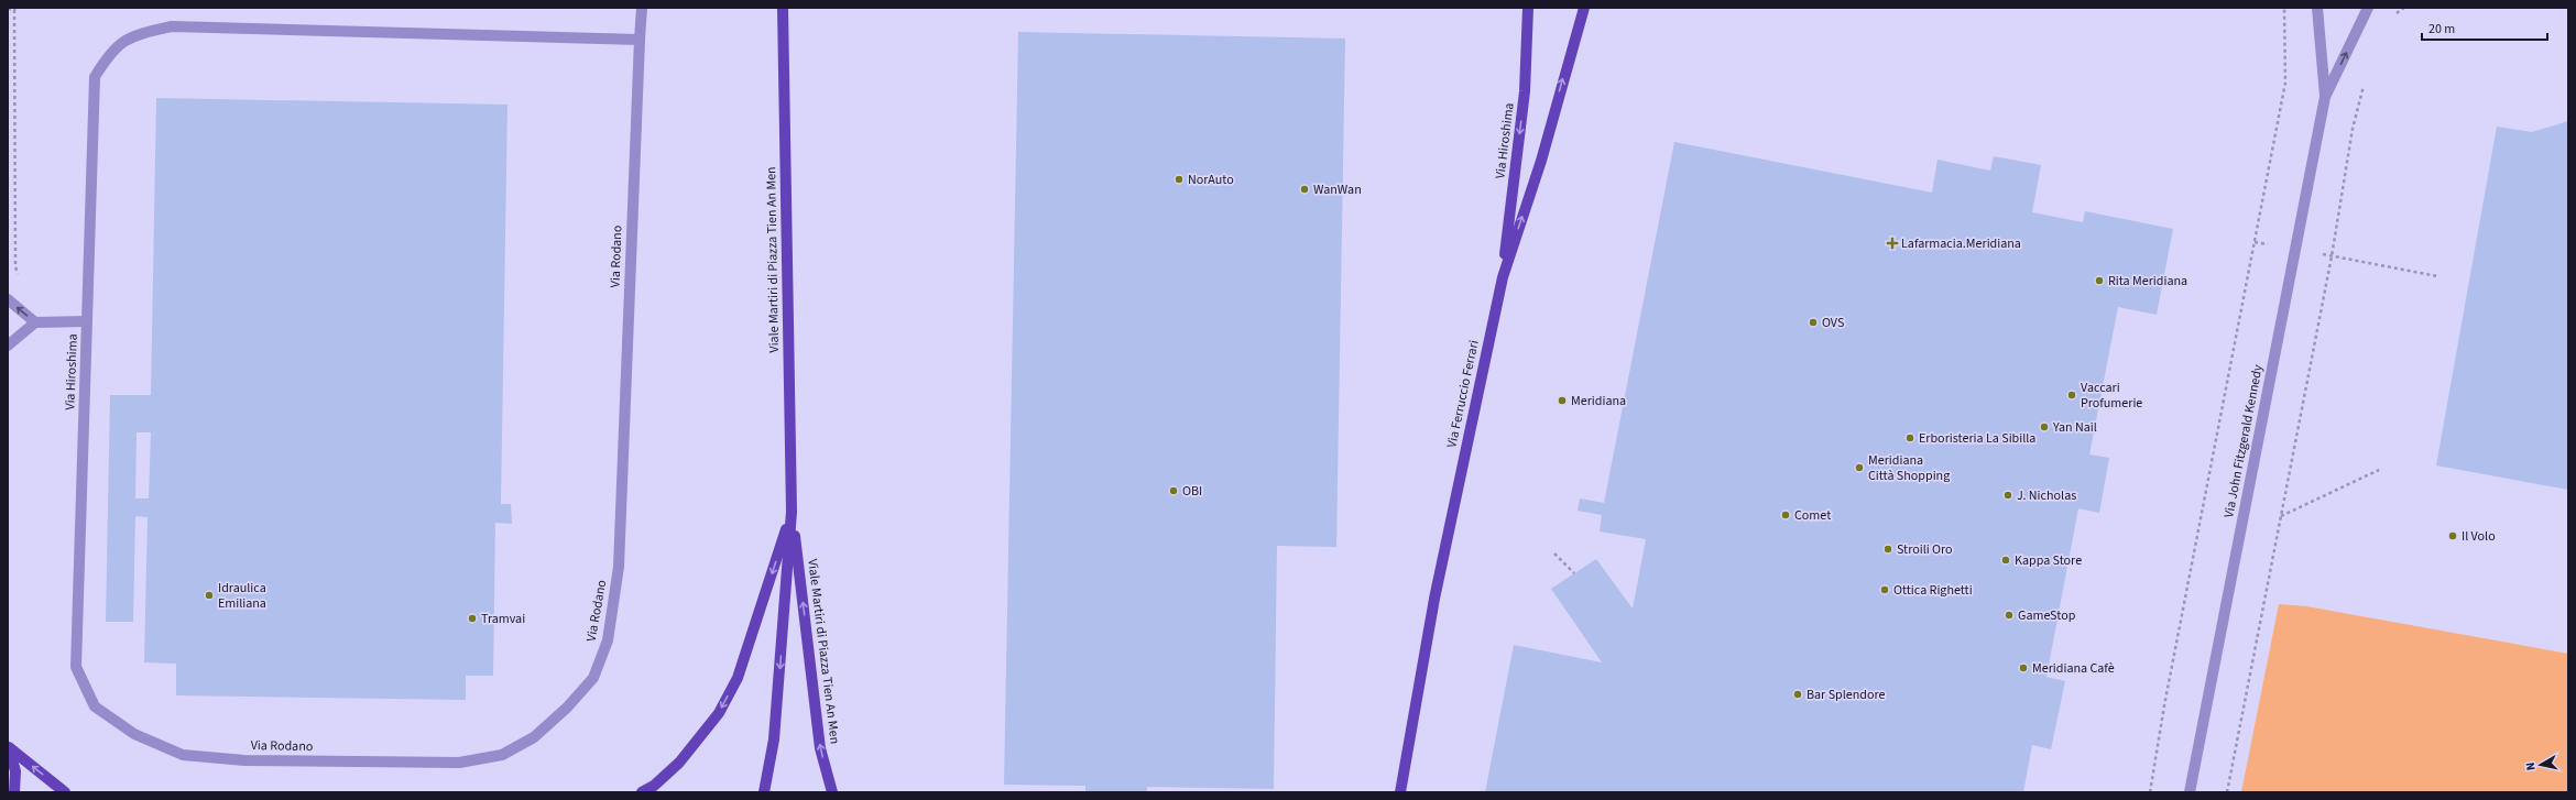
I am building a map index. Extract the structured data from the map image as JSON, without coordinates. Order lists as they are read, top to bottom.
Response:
{
  "streets": {
    "main road": ["Via Hiroshima", "Viale Martiri di Piazza Tien An Men", "Via Ferruccio Ferrari"],
    "street": ["Via Rodano", "Via John Fitzgerald Kennedy"]
  },
  "crossings": [
    ["Via Hiroshima", "Via Rodano"],
    ["Via Hiroshima", "Via Ferruccio Ferrari"]
  ],
  "places": {
    "other": [
      "NorAuto",
      "WanWan",
      "Rita Meridiana",
      "OVS",
      "Vaccari Profumerie",
      "Meridiana",
      "Yan Nail",
      "Erboristeria La Sibilla",
      "Meridiana Città Shopping",
      "OBI",
      "J. Nicholas",
      "Comet",
      "Il Volo",
      "Stroili Oro",
      "Kappa Store",
      "Ottica Righetti",
      "Idraulica Emiliana",
      "GameStop",
      "Tramvai",
      "Meridiana Cafè",
      "Bar Splendore"
    ],
    "health": ["Lafarmacia.Meridiana"]
  },
  "scale_bar": "20 m",
  "north": "left"
}
